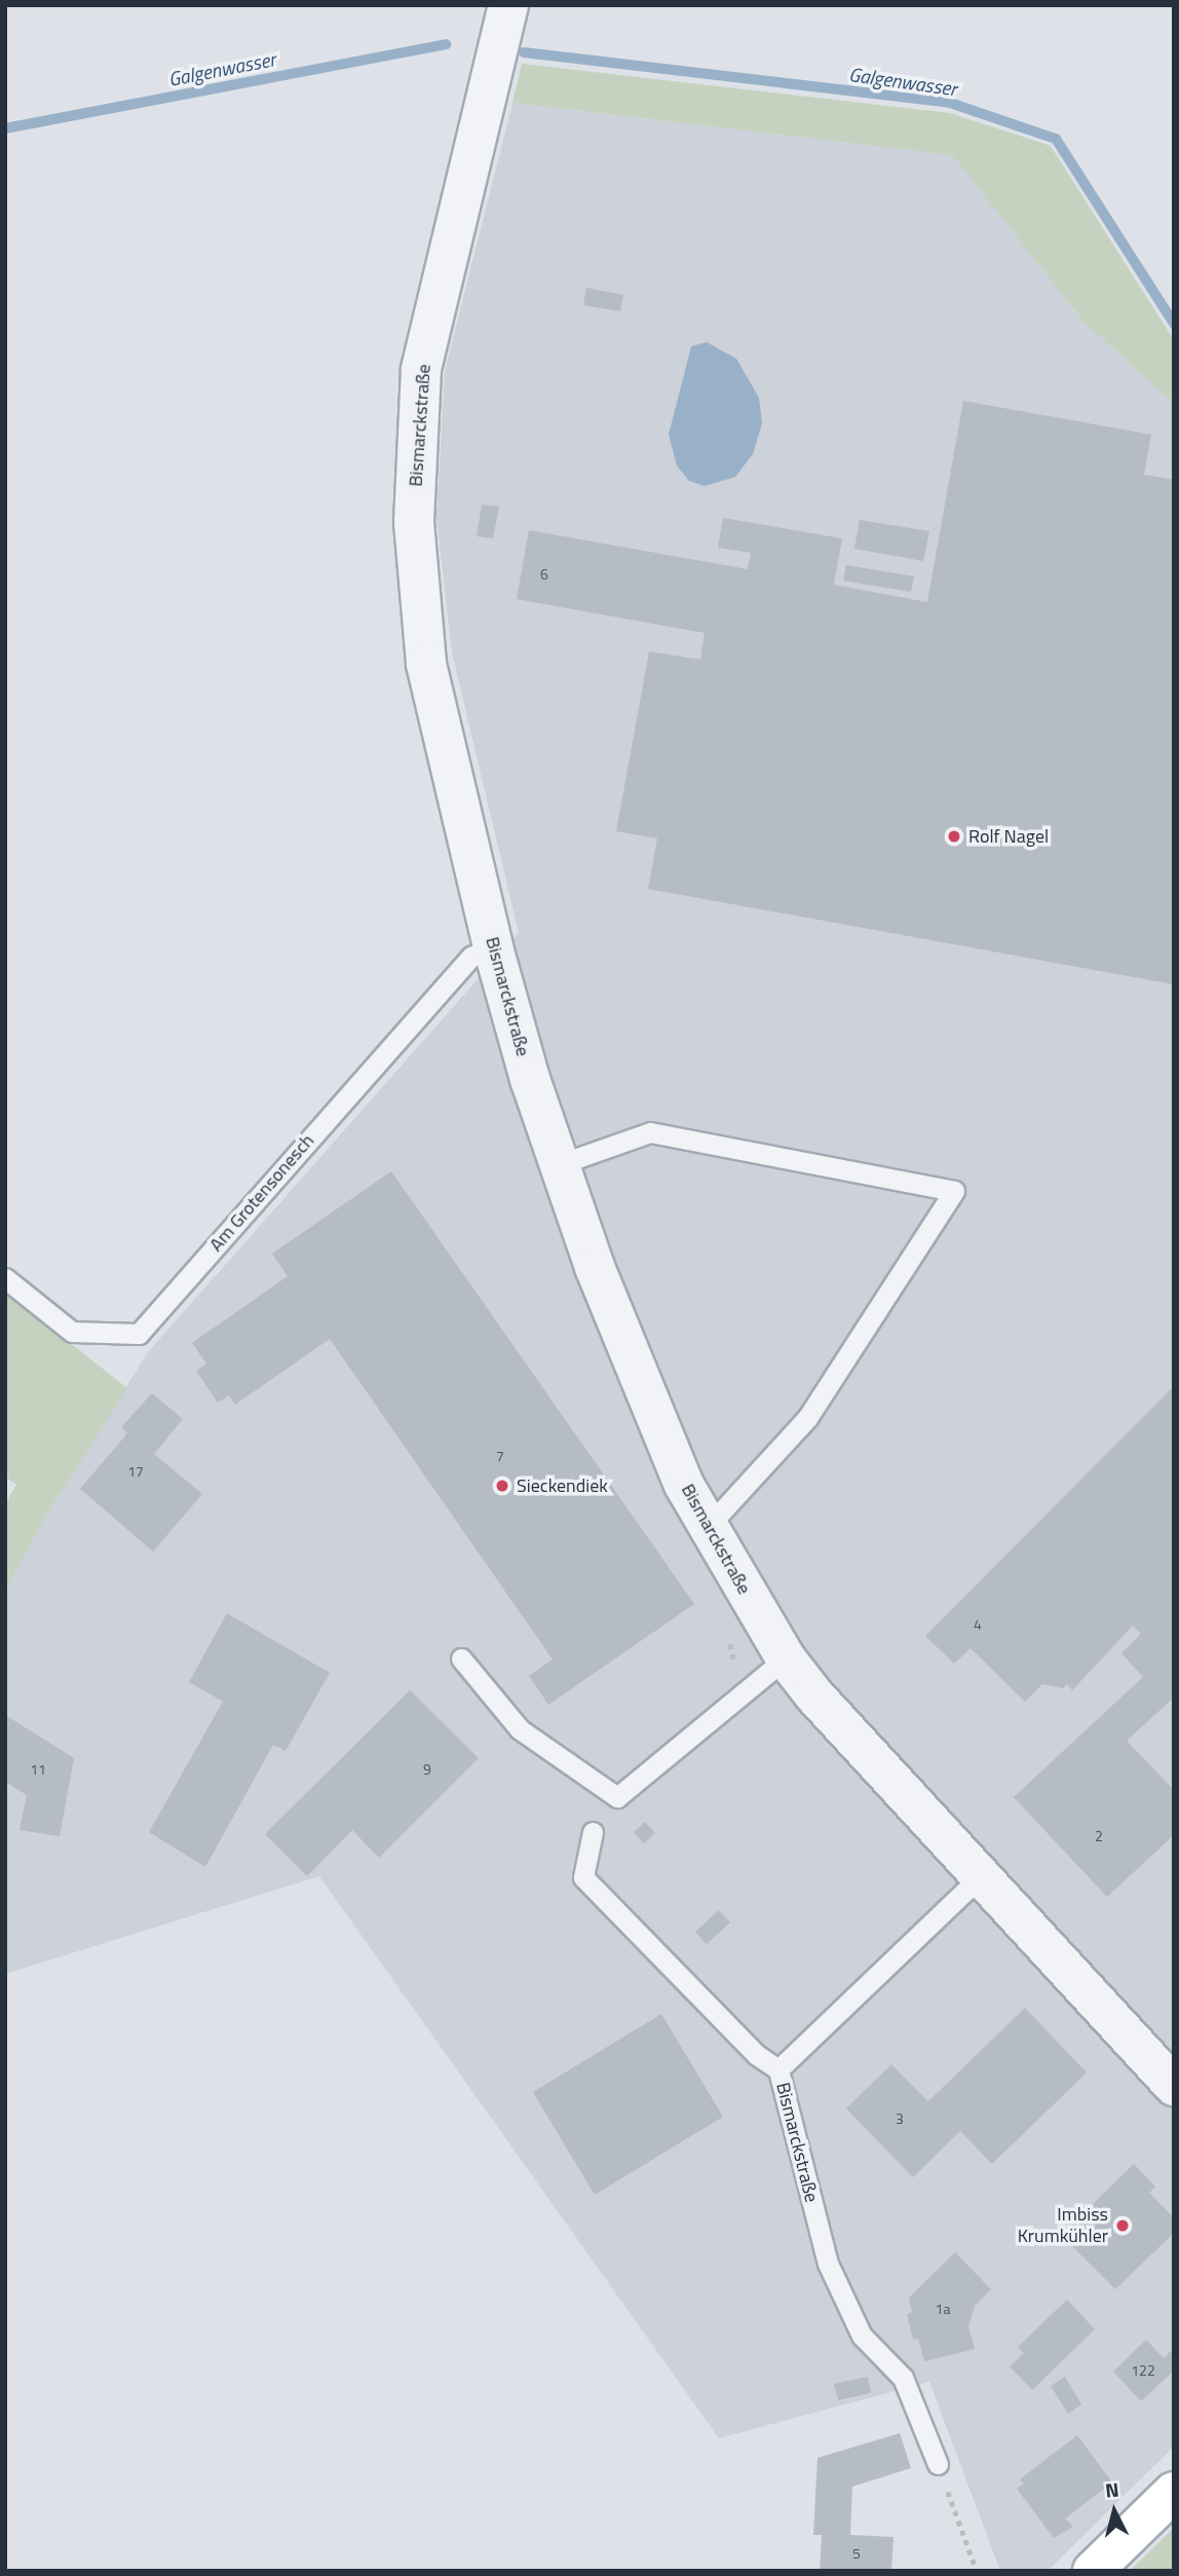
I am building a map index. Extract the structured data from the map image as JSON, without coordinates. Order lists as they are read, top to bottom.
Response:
{
  "streets": {
    "street": ["Bismarckstraße"],
    "lane": ["Am Grotensonesch"]
  },
  "crossings": [
    ["Bismarckstraße", "Am Grotensonesch"]
  ],
  "water": ["Galgenwasser"],
  "places": ["Rolf Nagel", "Sieckendiek", "Imbiss Krumkühler"],
  "house_numbers": [
    "6",
    "7",
    "17",
    "4",
    "11",
    "9",
    "2",
    "3",
    "1a",
    "122",
    "5"
  ],
  "north": "top"
}
